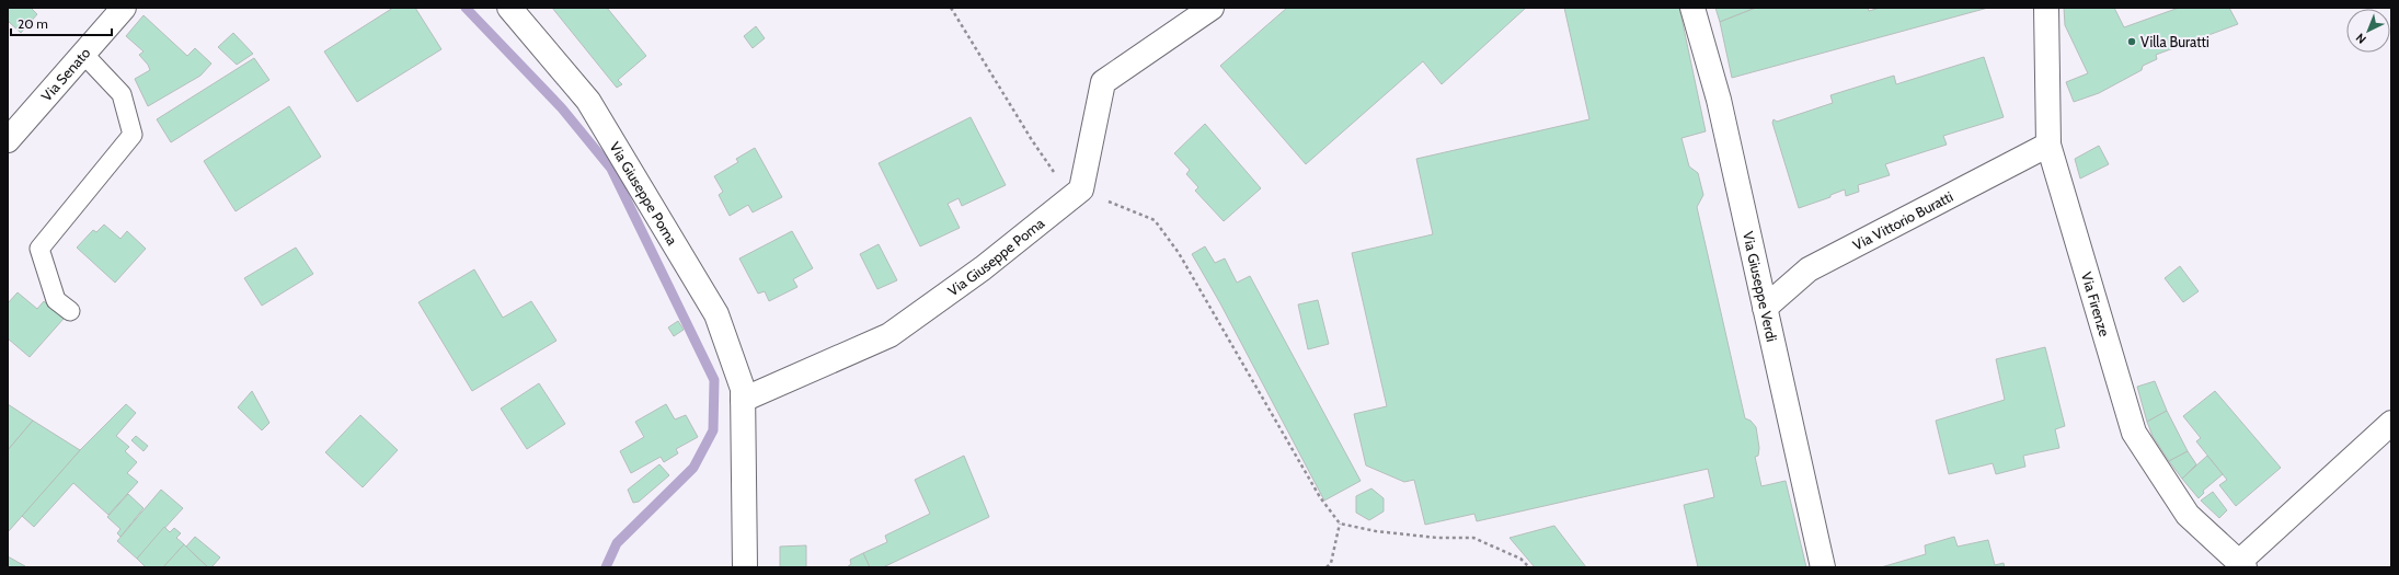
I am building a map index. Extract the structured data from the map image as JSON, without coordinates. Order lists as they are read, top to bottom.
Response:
{
  "streets": {
    "street": [
      "Via Senato",
      "Via Giuseppe Poma",
      "Via Vittorio Buratti",
      "Via Giuseppe Verdi",
      "Via Firenze"
    ]
  },
  "crossings": [
    ["Via Vittorio Buratti", "Via Giuseppe Verdi"],
    ["Via Vittorio Buratti", "Via Firenze"]
  ],
  "places": ["Villa Buratti"],
  "scale_bar": "20 m",
  "north": "bottom left"
}
